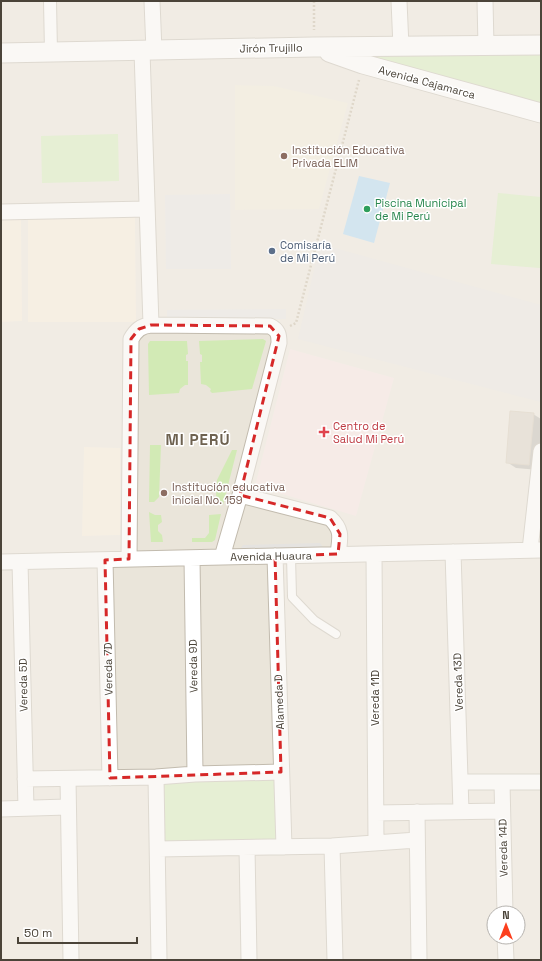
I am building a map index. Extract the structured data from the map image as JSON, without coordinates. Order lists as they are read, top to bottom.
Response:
{
  "streets": {
    "street": [
      "Jirón Trujillo",
      "Avenida Cajamarca",
      "Avenida Huaura",
      "Vereda 9D",
      "Vereda 7D",
      "Vereda 13D",
      "Vereda 5D",
      "Vereda 11D",
      "Alameda D",
      "Vereda 14D"
    ]
  },
  "crossings": [
    ["Jirón Trujillo", "Avenida Cajamarca"],
    ["Avenida Huaura", "Vereda 9D"],
    ["Avenida Huaura", "Vereda 7D"],
    ["Avenida Huaura", "Vereda 13D"],
    ["Avenida Huaura", "Vereda 5D"],
    ["Avenida Huaura", "Vereda 11D"],
    ["Avenida Huaura", "Alameda D"]
  ],
  "districts": ["MI PERÚ"],
  "places": {
    "other": [
      "Institución Educativa Privada ELIM",
      "Piscina Municipal de Mi Perú",
      "Comisaría de Mi Perú",
      "Institución educativa inicial No. 159"
    ],
    "health": ["Centro de Salud Mi Perú"]
  },
  "scale_bar": "50 m",
  "north": "top"
}
